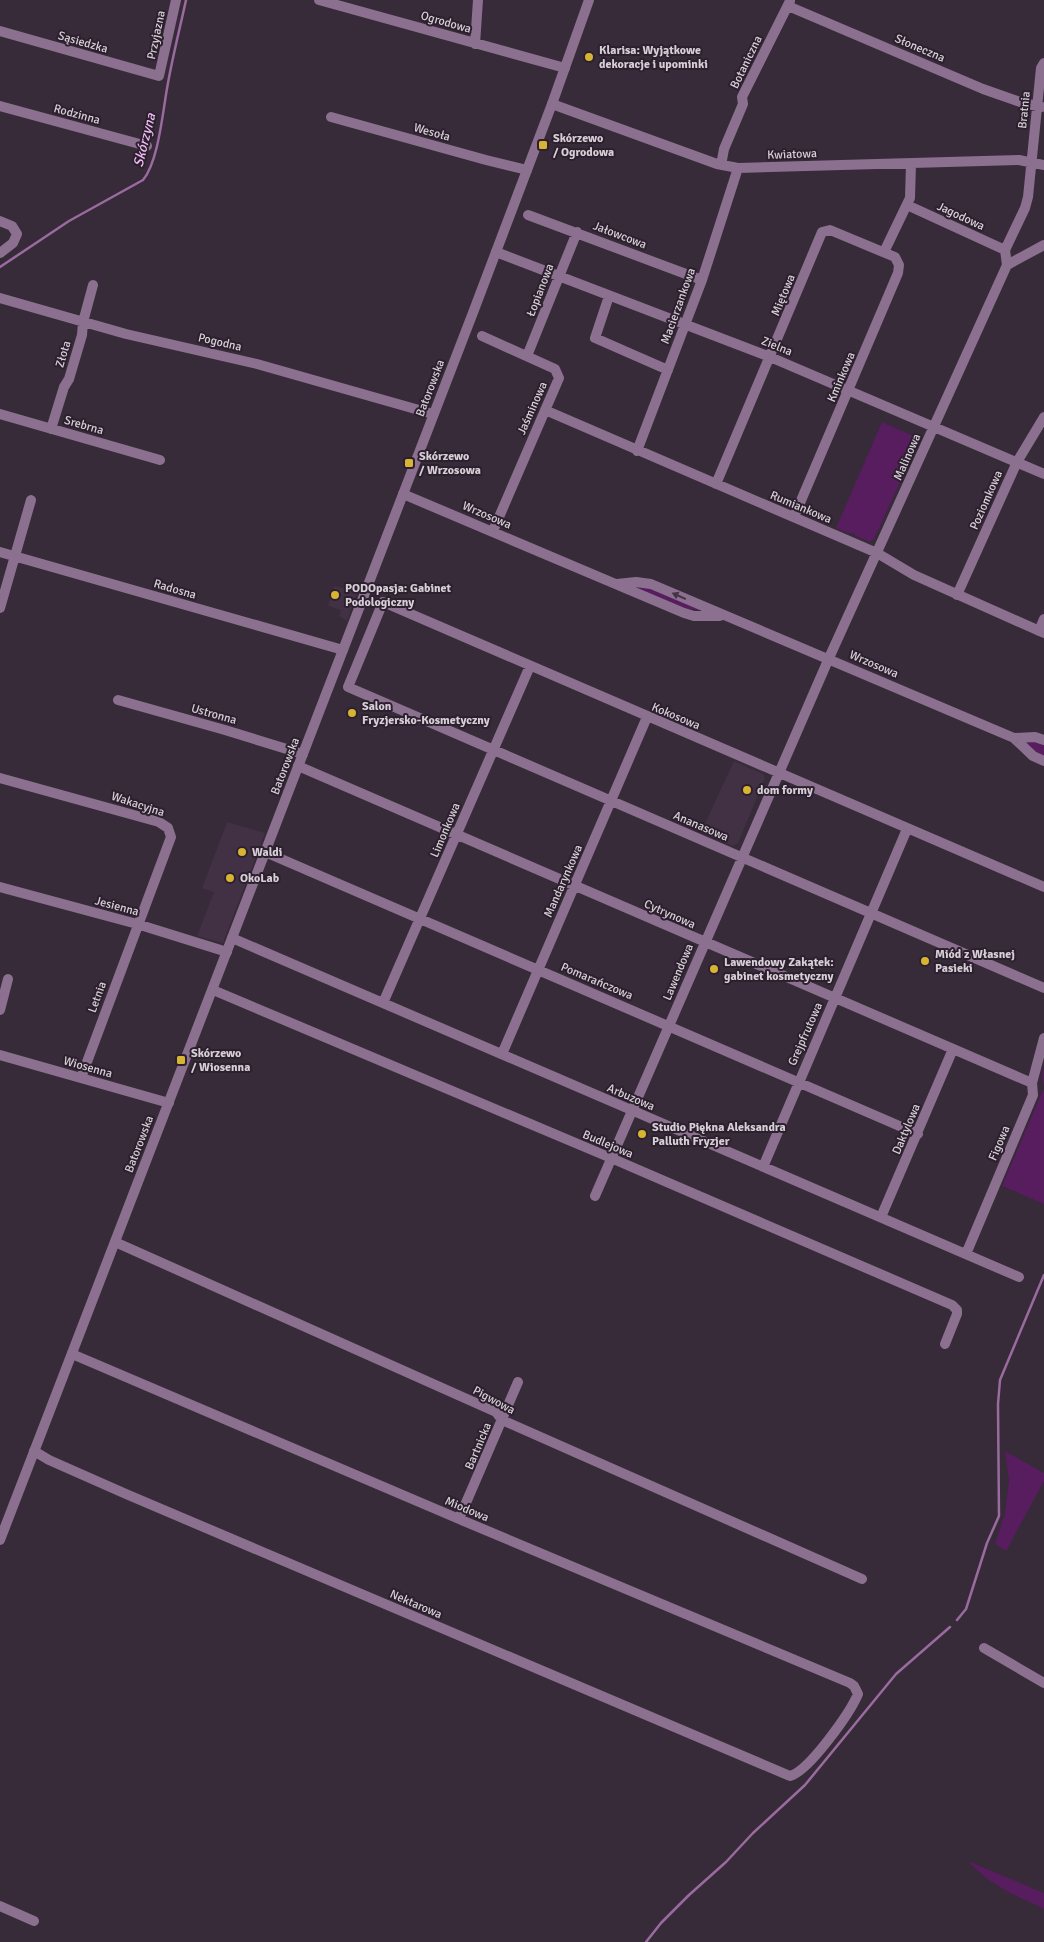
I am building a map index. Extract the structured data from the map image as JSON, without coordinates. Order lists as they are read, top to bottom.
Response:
{
  "streets": {
    "street": [
      "Ogrodowa",
      "Przyjazna",
      "Sąsiedzka",
      "Słoneczna",
      "Botaniczna",
      "Bratnia",
      "Rodzinna",
      "Wesoła",
      "Kwiatowa",
      "Jagodowa",
      "Jałowcowa",
      "Łopianowa",
      "Miętowa",
      "Macierzankowa",
      "Pogodna",
      "Zielna",
      "Złota",
      "Kminkowa",
      "Batorowska",
      "Jaśminowa",
      "Srebrna",
      "Malinowa",
      "Poziomkowa",
      "Rumiankowa",
      "Wrzosowa",
      "Radosna",
      "Ustronna",
      "Kokosowa",
      "Wakacyjna",
      "Ananasowa",
      "Limonkowa",
      "Mandarynkowa",
      "Jesienna",
      "Cytrynowa",
      "Lawendowa",
      "Pomarańczowa",
      "Letnia",
      "Grejpfrutowa",
      "Wiosenna",
      "Arbuzowa",
      "Daktylowa",
      "Figowa",
      "Budlejowa",
      "Pigwowa",
      "Bartnicka",
      "Miodowa",
      "Nektarowa"
    ]
  },
  "crossings": [
    ["Ogrodowa", "Batorowska"],
    ["Przyjazna", "Sąsiedzka"],
    ["Słoneczna", "Botaniczna"],
    ["Słoneczna", "Bratnia"],
    ["Botaniczna", "Kwiatowa"],
    ["Bratnia", "Kwiatowa"],
    ["Wesoła", "Batorowska"],
    ["Kwiatowa", "Macierzankowa"],
    ["Kwiatowa", "Batorowska"],
    ["Jałowcowa", "Łopianowa"],
    ["Jałowcowa", "Macierzankowa"],
    ["Łopianowa", "Zielna"],
    ["Łopianowa", "Jaśminowa"],
    ["Miętowa", "Zielna"],
    ["Miętowa", "Kminkowa"],
    ["Miętowa", "Rumiankowa"],
    ["Macierzankowa", "Zielna"],
    ["Macierzankowa", "Rumiankowa"],
    ["Pogodna", "Złota"],
    ["Pogodna", "Batorowska"],
    ["Zielna", "Kminkowa"],
    ["Zielna", "Batorowska"],
    ["Zielna", "Malinowa"],
    ["Zielna", "Poziomkowa"],
    ["Złota", "Srebrna"],
    ["Kminkowa", "Rumiankowa"],
    ["Batorowska", "Wrzosowa"],
    ["Batorowska", "Radosna"],
    ["Batorowska", "Ustronna"],
    ["Batorowska", "Jesienna"],
    ["Batorowska", "Cytrynowa"],
    ["Batorowska", "Pomarańczowa"],
    ["Batorowska", "Wiosenna"],
    ["Batorowska", "Arbuzowa"],
    ["Batorowska", "Budlejowa"],
    ["Batorowska", "Pigwowa"],
    ["Batorowska", "Miodowa"],
    ["Batorowska", "Nektarowa"],
    ["Jaśminowa", "Rumiankowa"],
    ["Jaśminowa", "Wrzosowa"],
    ["Malinowa", "Rumiankowa"],
    ["Malinowa", "Wrzosowa"],
    ["Malinowa", "Lawendowa"],
    ["Poziomkowa", "Rumiankowa"],
    ["Wrzosowa", "Lawendowa"],
    ["Kokosowa", "Ananasowa"],
    ["Kokosowa", "Limonkowa"],
    ["Kokosowa", "Mandarynkowa"],
    ["Kokosowa", "Lawendowa"],
    ["Kokosowa", "Grejpfrutowa"],
    ["Wakacyjna", "Jesienna"],
    ["Wakacyjna", "Letnia"],
    ["Ananasowa", "Limonkowa"],
    ["Ananasowa", "Mandarynkowa"],
    ["Ananasowa", "Lawendowa"],
    ["Ananasowa", "Grejpfrutowa"],
    ["Limonkowa", "Cytrynowa"],
    ["Limonkowa", "Pomarańczowa"],
    ["Limonkowa", "Arbuzowa"],
    ["Mandarynkowa", "Cytrynowa"],
    ["Mandarynkowa", "Pomarańczowa"],
    ["Mandarynkowa", "Arbuzowa"],
    ["Jesienna", "Letnia"],
    ["Cytrynowa", "Lawendowa"],
    ["Cytrynowa", "Grejpfrutowa"],
    ["Cytrynowa", "Daktylowa"],
    ["Cytrynowa", "Figowa"],
    ["Lawendowa", "Pomarańczowa"],
    ["Lawendowa", "Arbuzowa"],
    ["Lawendowa", "Budlejowa"],
    ["Pomarańczowa", "Grejpfrutowa"],
    ["Pomarańczowa", "Daktylowa"],
    ["Letnia", "Wiosenna"],
    ["Grejpfrutowa", "Arbuzowa"],
    ["Arbuzowa", "Daktylowa"],
    ["Arbuzowa", "Figowa"],
    ["Pigwowa", "Bartnicka"],
    ["Bartnicka", "Miodowa"],
    ["Miodowa", "Nektarowa"]
  ],
  "water": ["Skórzyna"],
  "places": {
    "other": [
      "Klarisa: Wyjątkowe dekoracje i upominki",
      "PODOpasja: Gabinet Podologiczny",
      "Salon Fryzjersko-Kosmetyczny",
      "dom formy",
      "Waldi",
      "OkoLab",
      "Miód z Własnej Pasieki",
      "Lawendowy Zakątek: gabinet kosmetyczny",
      "Studio Piękna Aleksandra Palluth Fryzjer"
    ],
    "transit": ["Skórzewo / Ogrodowa", "Skórzewo / Wrzosowa", "Skórzewo / Wiosenna"]
  }
}
